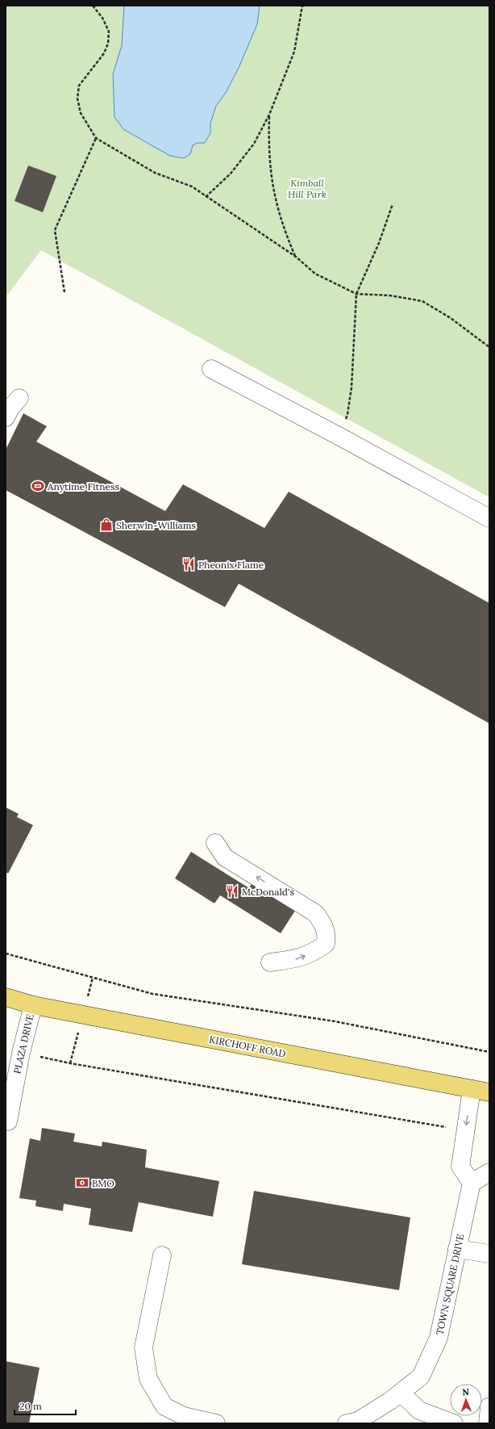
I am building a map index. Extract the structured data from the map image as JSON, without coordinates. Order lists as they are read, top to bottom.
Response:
{
  "streets": {
    "main road": ["KIRCHOFF ROAD"],
    "street": ["PLAZA DRIVE", "TOWN SQUARE DRIVE"]
  },
  "crossings": [
    ["PLAZA DRIVE", "KIRCHOFF ROAD"]
  ],
  "parks": ["Kimball Hill Park"],
  "places": {
    "sports": ["Anytime Fitness"],
    "shop": ["Sherwin-Williams"],
    "restaurant": ["Pheonix Flame", "McDonald's"],
    "bank": ["BMO"]
  },
  "scale_bar": "20 m",
  "north": "top"
}
